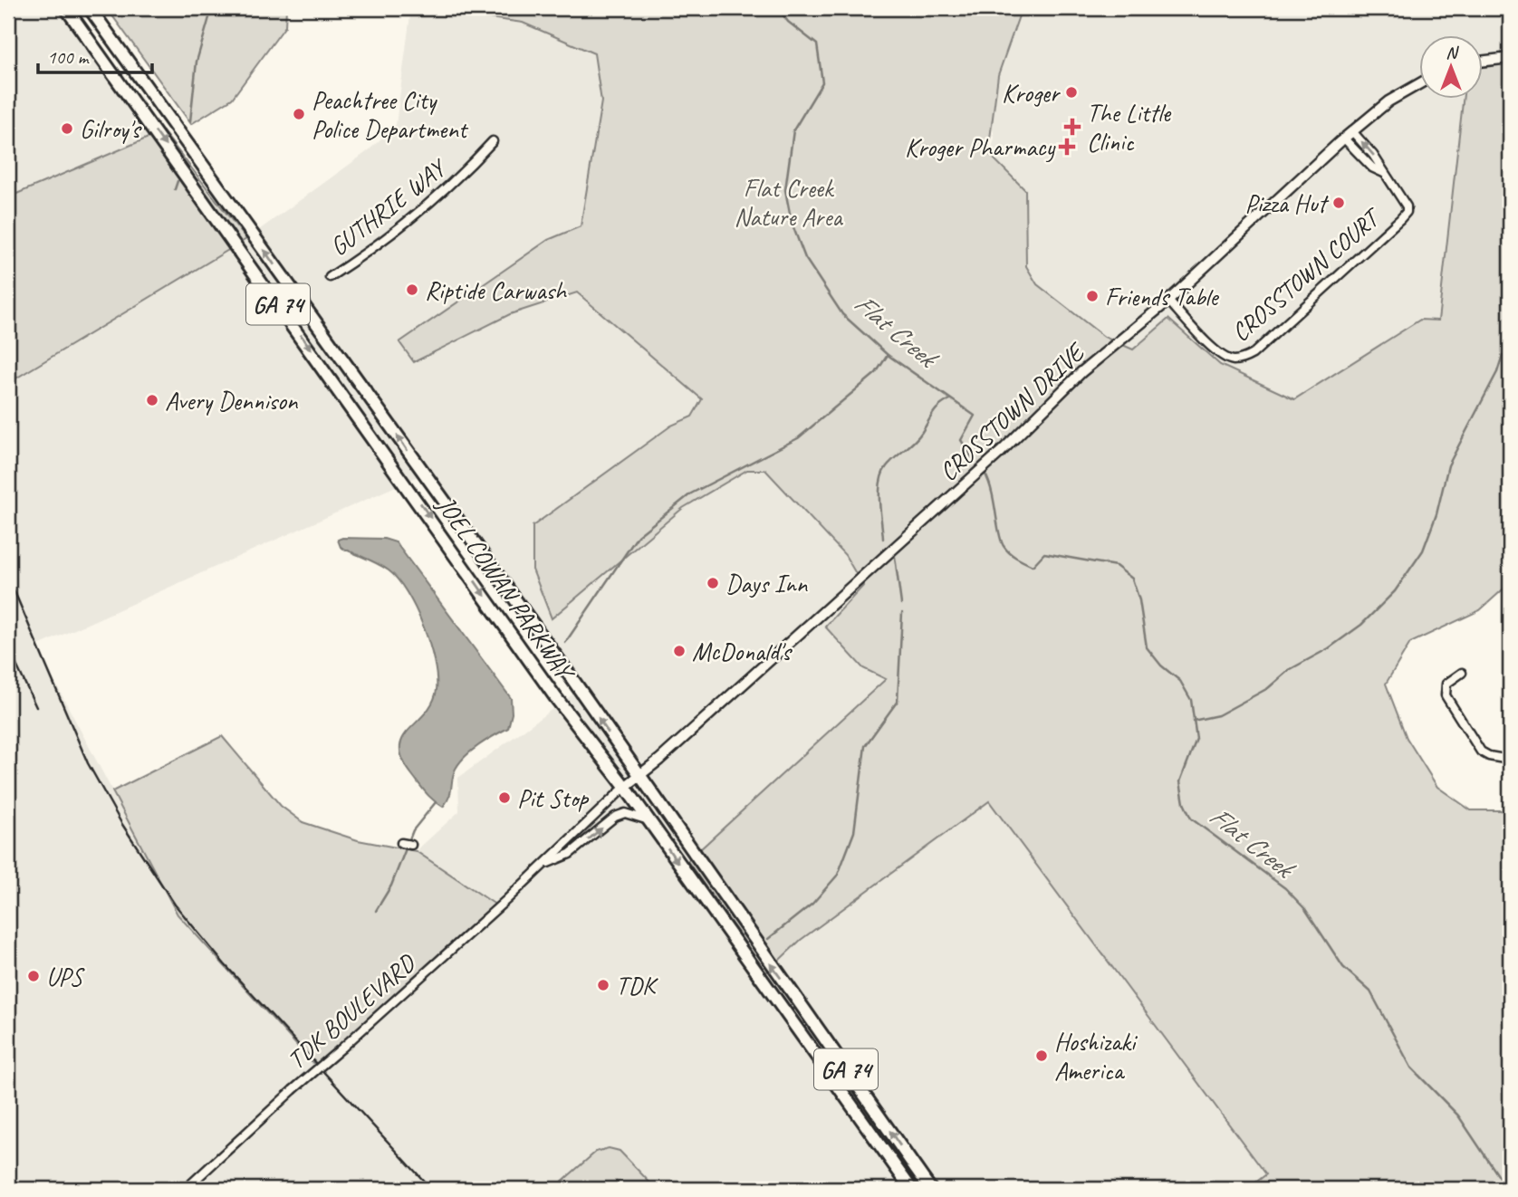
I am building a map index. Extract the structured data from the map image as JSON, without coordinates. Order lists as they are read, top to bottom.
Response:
{
  "streets": {
    "main road": ["GA 74", "JOEL COWAN PARKWAY"],
    "street": [
      "GUTHRIE WAY",
      "CROSSTOWN COURT",
      "CROSSTOWN DRIVE",
      "TDK BOULEVARD"
    ]
  },
  "crossings": [
    ["CROSSTOWN COURT", "CROSSTOWN DRIVE"],
    ["CROSSTOWN DRIVE", "JOEL COWAN PARKWAY"],
    ["CROSSTOWN DRIVE", "TDK BOULEVARD"],
    ["JOEL COWAN PARKWAY", "TDK BOULEVARD"]
  ],
  "water": ["Flat Creek"],
  "parks": ["Flat Creek Nature Area"],
  "places": {
    "other": [
      "Kroger",
      "Peachtree City Police Department",
      "Gilroy's",
      "Pizza Hut",
      "Riptide Carwash",
      "Friends Table",
      "Avery Dennison",
      "Days Inn",
      "McDonald's",
      "Pit Stop",
      "UPS",
      "TDK",
      "Hoshizaki America"
    ],
    "health": ["The Little Clinic", "Kroger Pharmacy"]
  },
  "scale_bar": "100 m",
  "north": "top"
}
